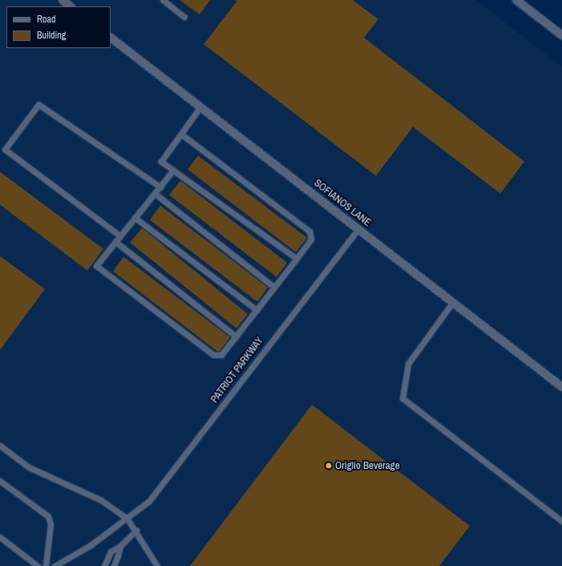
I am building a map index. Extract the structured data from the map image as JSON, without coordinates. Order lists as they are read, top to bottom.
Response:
{
  "streets": {
    "street": ["SOFIANOS LANE"],
    "lane": ["PATRIOT PARKWAY"]
  },
  "crossings": [
    ["SOFIANOS LANE", "PATRIOT PARKWAY"]
  ],
  "places": ["Origlio Beverage"],
  "legend": ["Road", "Building"]
}
